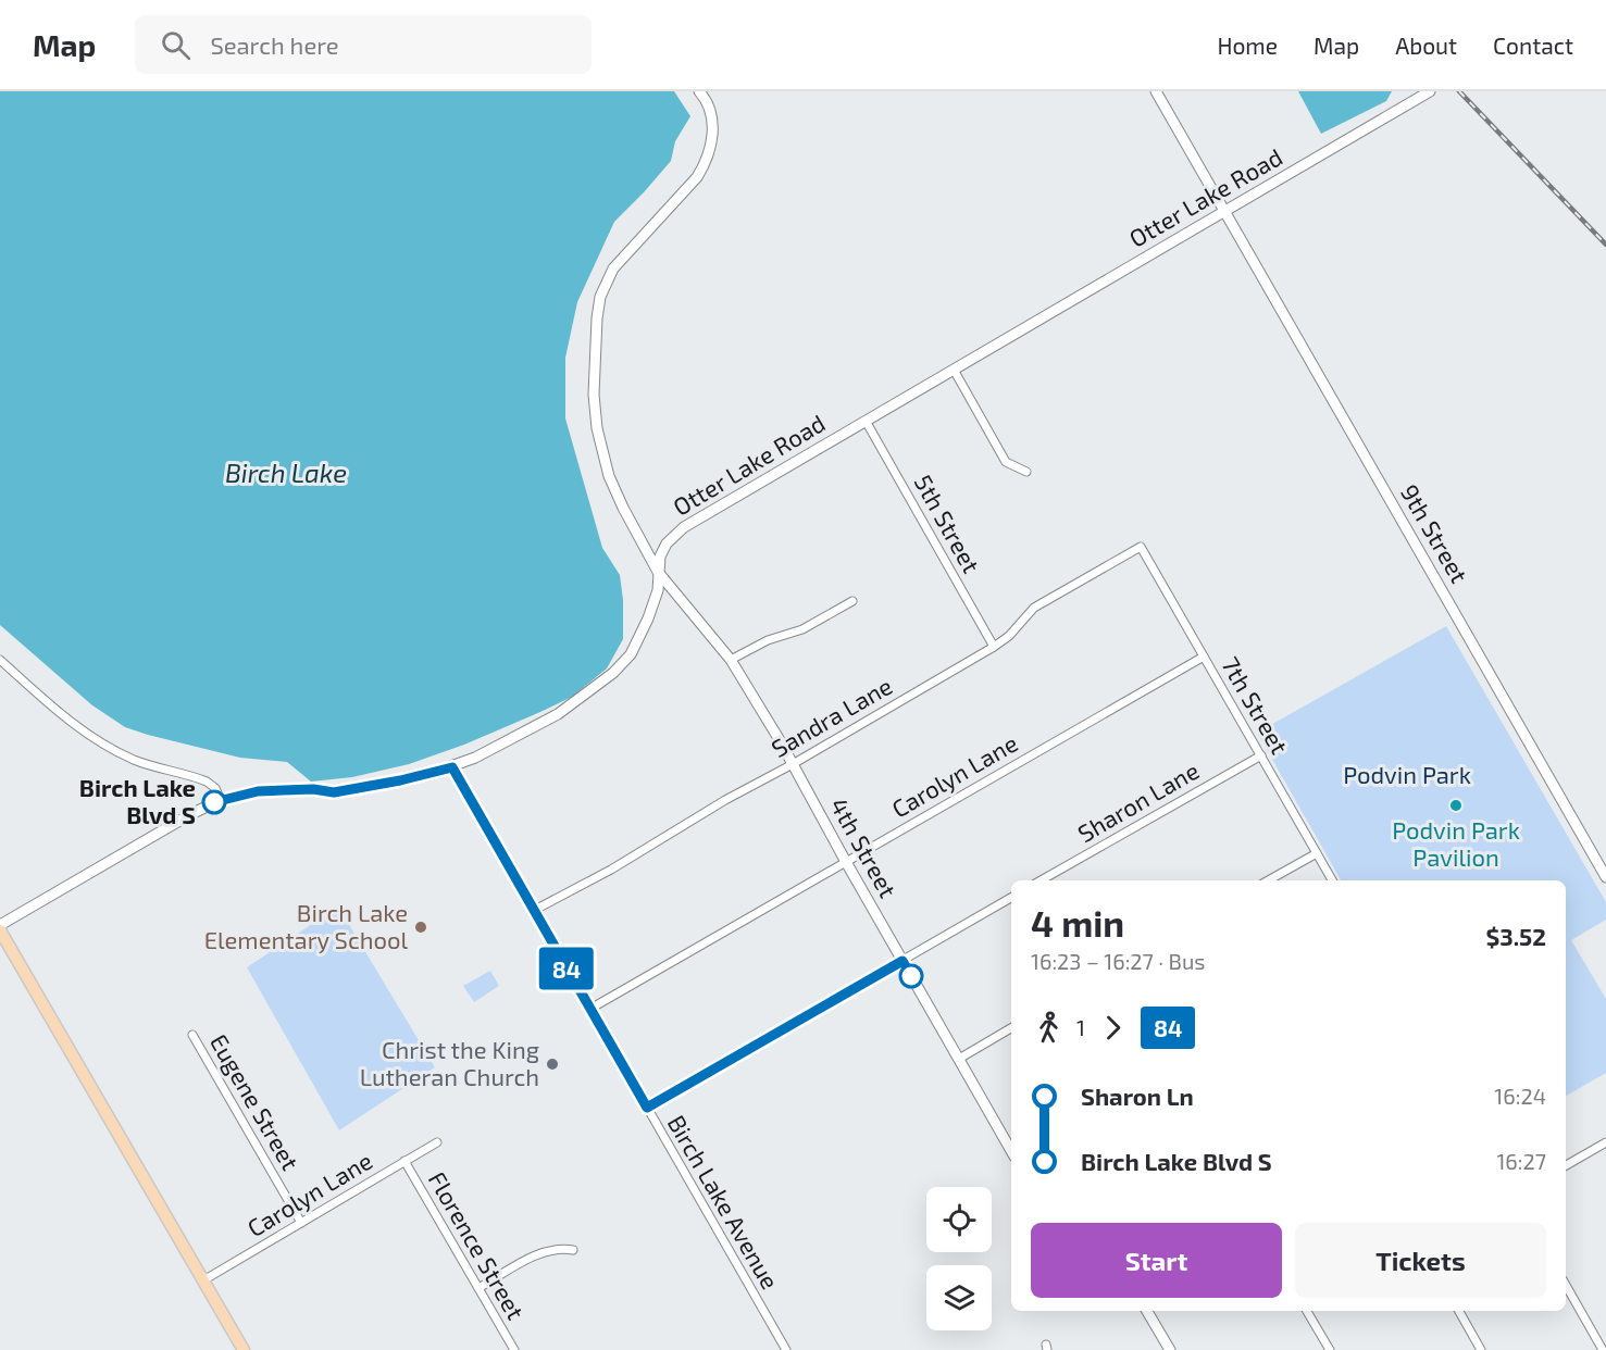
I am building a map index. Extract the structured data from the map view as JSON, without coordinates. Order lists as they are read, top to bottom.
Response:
{
  "streets": {
    "street": [
      "Otter Lake Road",
      "5th Street",
      "9th Street",
      "7th Street",
      "Sandra Lane",
      "Carolyn Lane",
      "Sharon Lane",
      "4th Street",
      "Eugene Street",
      "Birch Lake Avenue",
      "Florence Street"
    ]
  },
  "crossings": [
    ["Otter Lake Road", "5th Street"],
    ["Otter Lake Road", "9th Street"],
    ["Otter Lake Road", "4th Street"],
    ["Otter Lake Road", "Birch Lake Avenue"],
    ["5th Street", "Sandra Lane"],
    ["7th Street", "Sandra Lane"],
    ["7th Street", "Carolyn Lane"],
    ["7th Street", "Sharon Lane"],
    ["Sandra Lane", "4th Street"],
    ["Sandra Lane", "Birch Lake Avenue"],
    ["Carolyn Lane", "4th Street"],
    ["Carolyn Lane", "Eugene Street"],
    ["Carolyn Lane", "Birch Lake Avenue"],
    ["Carolyn Lane", "Florence Street"]
  ],
  "water": ["Birch Lake"],
  "parks": ["Podvin Park"],
  "places": [
    "Birch Lake Blvd S",
    "Podvin Park Pavilion",
    "Birch Lake Elementary School",
    "Christ the King Lutheran Church"
  ],
  "lines": ["bus line 84"],
  "page": {
    "header": "Map",
    "search": "Search here",
    "nav": [
      "Home",
      "Map",
      "About",
      "Contact"
    ],
    "on_map": "84",
    "heading": ["4 min", "16:23 – 16:27 · Bus", "$3.52"],
    "legs": ["1", "84"],
    "list": [
      {
        "name": "Sharon Ln",
        "value": "16:24"
      },
      {
        "name": "Birch Lake Blvd S",
        "value": "16:27"
      }
    ],
    "buttons": ["Start", "Tickets"]
  }
}
